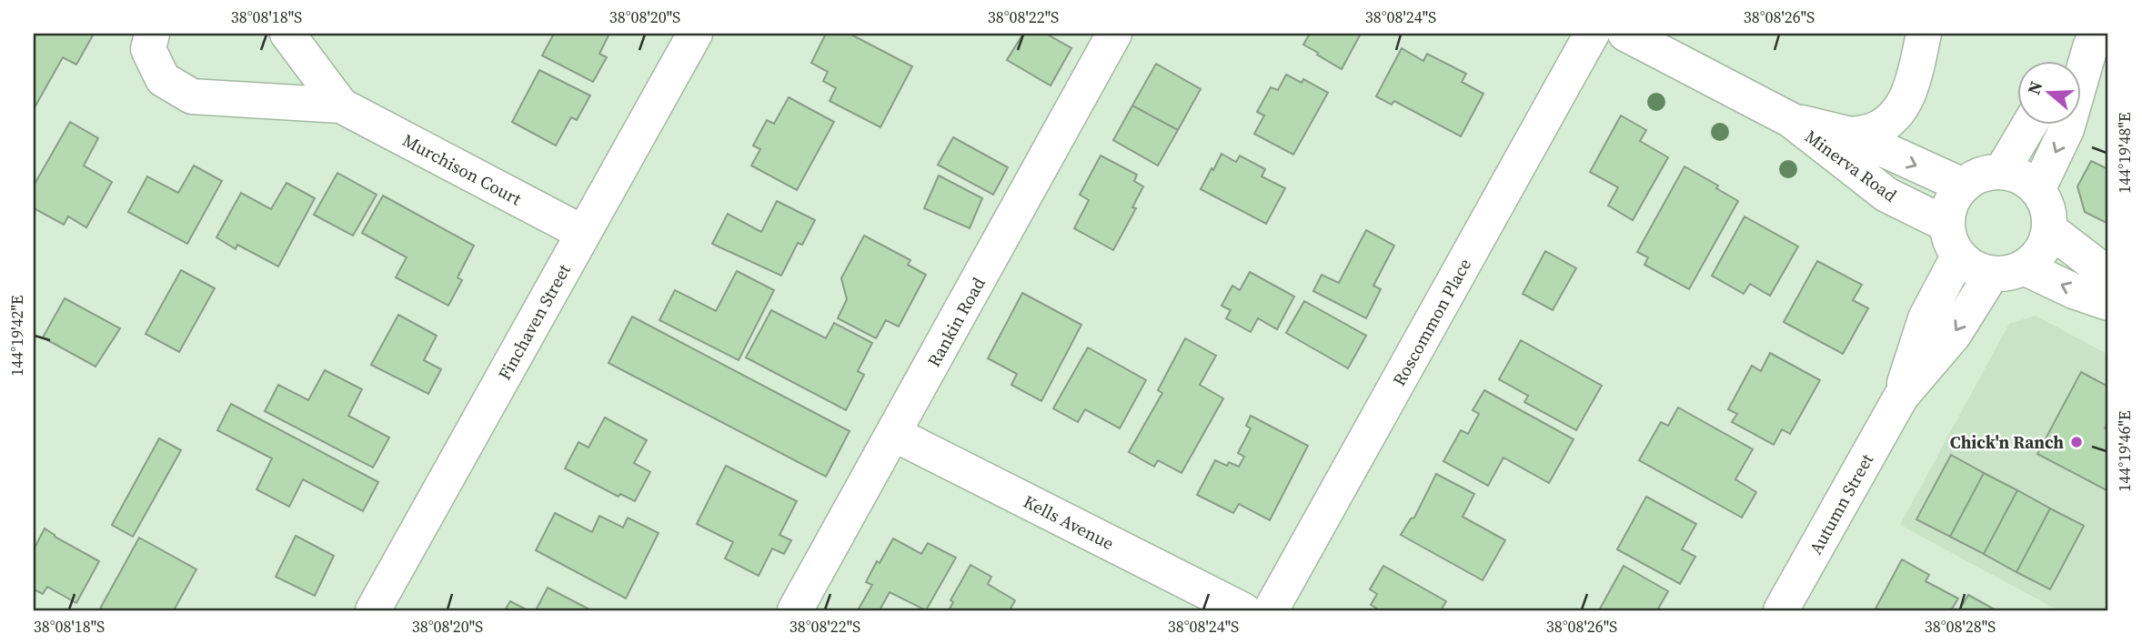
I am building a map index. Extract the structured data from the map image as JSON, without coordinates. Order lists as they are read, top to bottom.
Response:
{
  "streets": {
    "street": [
      "Minerva Road",
      "Murchison Court",
      "Finchaven Street",
      "Rankin Road",
      "Roscommon Place",
      "Autumn Street",
      "Kells Avenue"
    ]
  },
  "crossings": [
    ["Minerva Road", "Autumn Street"],
    ["Murchison Court", "Finchaven Street"],
    ["Rankin Road", "Kells Avenue"]
  ],
  "places": ["Chick'n Ranch"],
  "north": "left",
  "coordinates": [
    "38°08'18\"S",
    "38°08'20\"S",
    "38°08'22\"S",
    "38°08'24\"S",
    "38°08'26\"S",
    "144°19'48\"E",
    "144°19'42\"E",
    "144°19'46\"E",
    "38°08'28\"S"
  ]
}
